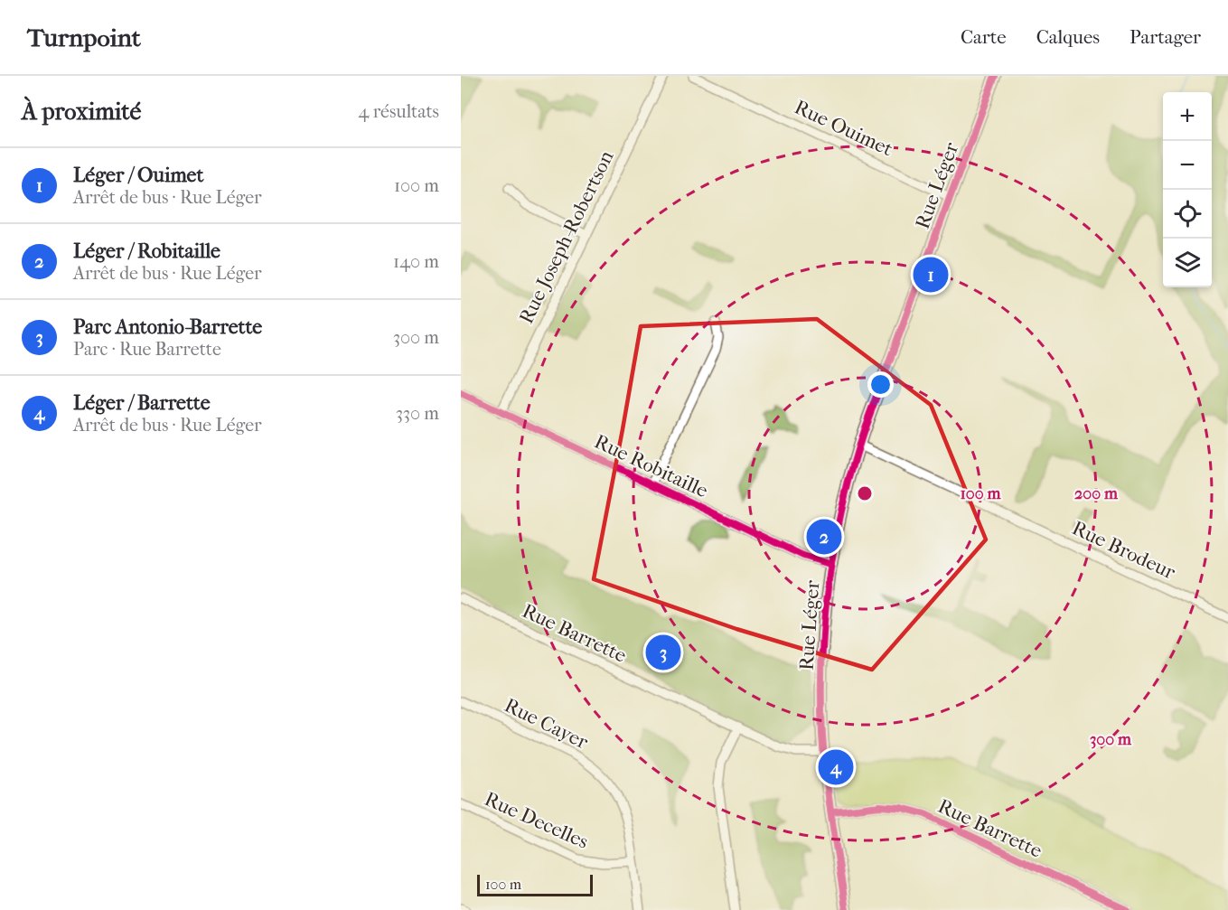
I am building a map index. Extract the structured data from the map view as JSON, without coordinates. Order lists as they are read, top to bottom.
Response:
{
  "streets": {
    "street": [
      "Rue Ouimet",
      "Rue Léger",
      "Rue Joseph-Robertson",
      "Rue Robitaille",
      "Rue Brodeur",
      "Rue Barrette",
      "Rue Cayer",
      "Rue Decelles"
    ]
  },
  "crossings": [
    ["Rue Ouimet", "Rue Léger"],
    ["Rue Léger", "Rue Robitaille"],
    ["Rue Léger", "Rue Brodeur"],
    ["Rue Léger", "Rue Barrette"],
    ["Rue Joseph-Robertson", "Rue Robitaille"],
    ["Rue Cayer", "Rue Decelles"]
  ],
  "scale_bar": "100 m",
  "page": {
    "header": "Turnpoint",
    "nav": ["Carte", "Calques", "Partager"],
    "heading": ["À proximité", "4 résultats"],
    "map_buttons": ["+", "−"],
    "list": [
      {
        "mark": "1",
        "name": "Léger / Ouimet",
        "note": "Arrêt de bus · Rue Léger",
        "value": "100 m"
      },
      {
        "mark": "2",
        "name": "Léger / Robitaille",
        "note": "Arrêt de bus · Rue Léger",
        "value": "140 m"
      },
      {
        "mark": "3",
        "name": "Parc Antonio-Barrette",
        "note": "Parc · Rue Barrette",
        "value": "300 m"
      },
      {
        "mark": "4",
        "name": "Léger / Barrette",
        "note": "Arrêt de bus · Rue Léger",
        "value": "330 m"
      }
    ],
    "pins": [
      "1",
      "2",
      "3",
      "4"
    ],
    "scale": "100 m"
  },
  "rings": ["100 m", "200 m", "300 m"]
}
